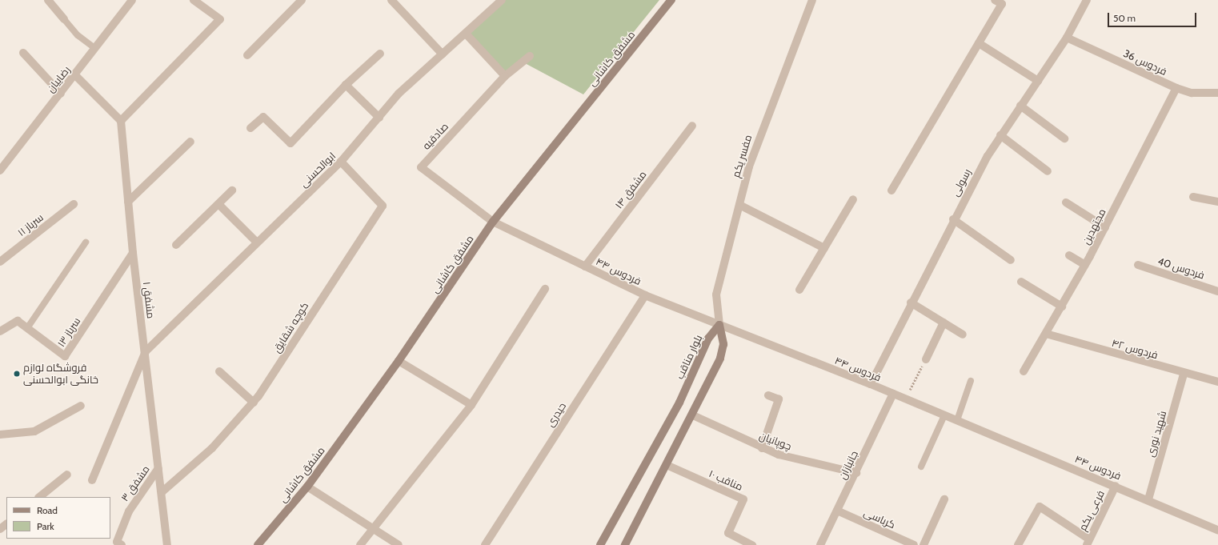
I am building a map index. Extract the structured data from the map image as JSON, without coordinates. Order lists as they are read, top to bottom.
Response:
{
  "streets": {
    "street": [
      "مشفق کاشانی",
      "فردوس 36",
      "رضاییان",
      "صادقیه",
      "مفسر یکم",
      "ابوالحسنی",
      "رسولی",
      "مشفق ۱۴",
      "سرباز ۱۱",
      "مجتهدین",
      "فردوس 40",
      "فردوس ۴۴",
      "مشفق ۱",
      "کوچه شقایق",
      "سرباز ۱۳",
      "فردوس ۴۲",
      "بلوار مناقب",
      "حیدری",
      "شهید نوری",
      "چوپانیان",
      "جانبازان",
      "مناقب ۱۰",
      "مشفق ۳",
      "فرعی یکم",
      "کرباسی"
    ]
  },
  "crossings": [
    ["مشفق کاشانی", "صادقیه"],
    ["مشفق کاشانی", "فردوس ۴۴"],
    ["فردوس 36", "رسولی"],
    ["فردوس 36", "مجتهدین"],
    ["صادقیه", "فردوس ۴۴"],
    ["مفسر یکم", "فردوس ۴۴"],
    ["مفسر یکم", "بلوار مناقب"],
    ["ابوالحسنی", "مشفق ۱"],
    ["ابوالحسنی", "کوچه شقایق"],
    ["رسولی", "فردوس ۴۴"],
    ["مشفق ۱۴", "فردوس ۴۴"],
    ["مجتهدین", "فردوس ۴۲"],
    ["فردوس ۴۴", "بلوار مناقب"],
    ["فردوس ۴۴", "حیدری"],
    ["فردوس ۴۴", "شهید نوری"],
    ["فردوس ۴۴", "جانبازان"],
    ["فردوس ۴۴", "فرعی یکم"],
    ["مشفق ۱", "کوچه شقایق"],
    ["مشفق ۱", "سرباز ۱۳"],
    ["مشفق ۱", "مشفق ۳"],
    ["فردوس ۴۲", "شهید نوری"],
    ["چوپانیان", "جانبازان"],
    ["جانبازان", "کرباسی"]
  ],
  "places": ["فروشگاه لوازم خانگی ابوالحسنی"],
  "legend": ["Road", "Park"],
  "scale_bar": "50 m"
}
